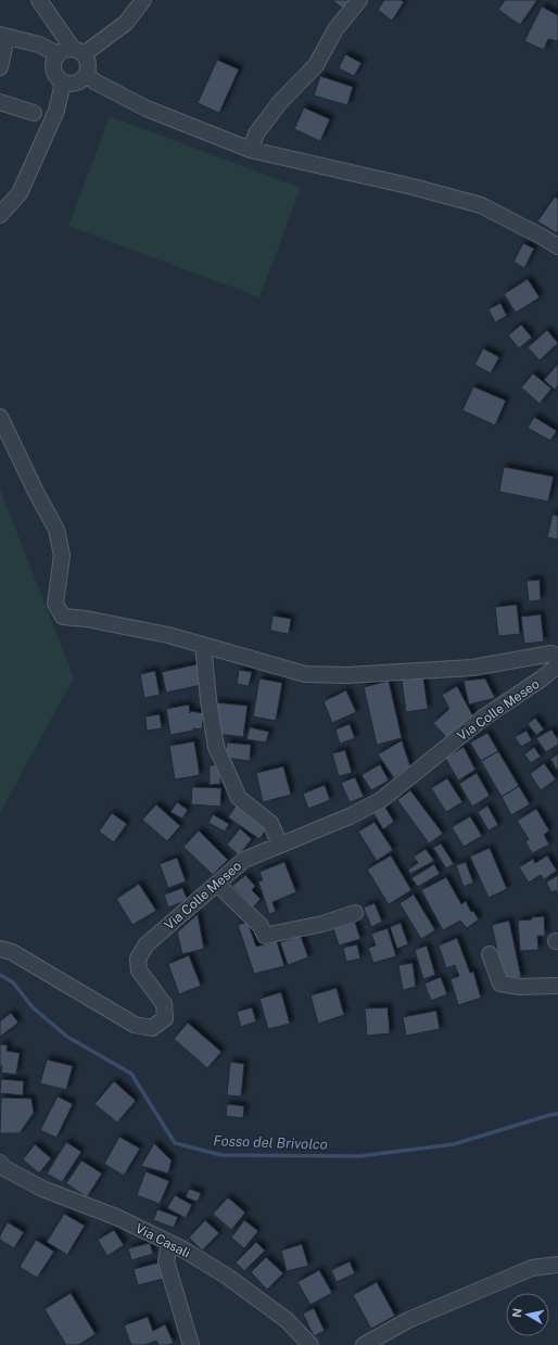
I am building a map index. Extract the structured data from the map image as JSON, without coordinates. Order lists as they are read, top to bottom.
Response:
{
  "streets": {
    "street": ["Via Colle Meseo", "Via Casali"]
  },
  "water": ["Fosso del Brivolco"],
  "north": "left"
}
